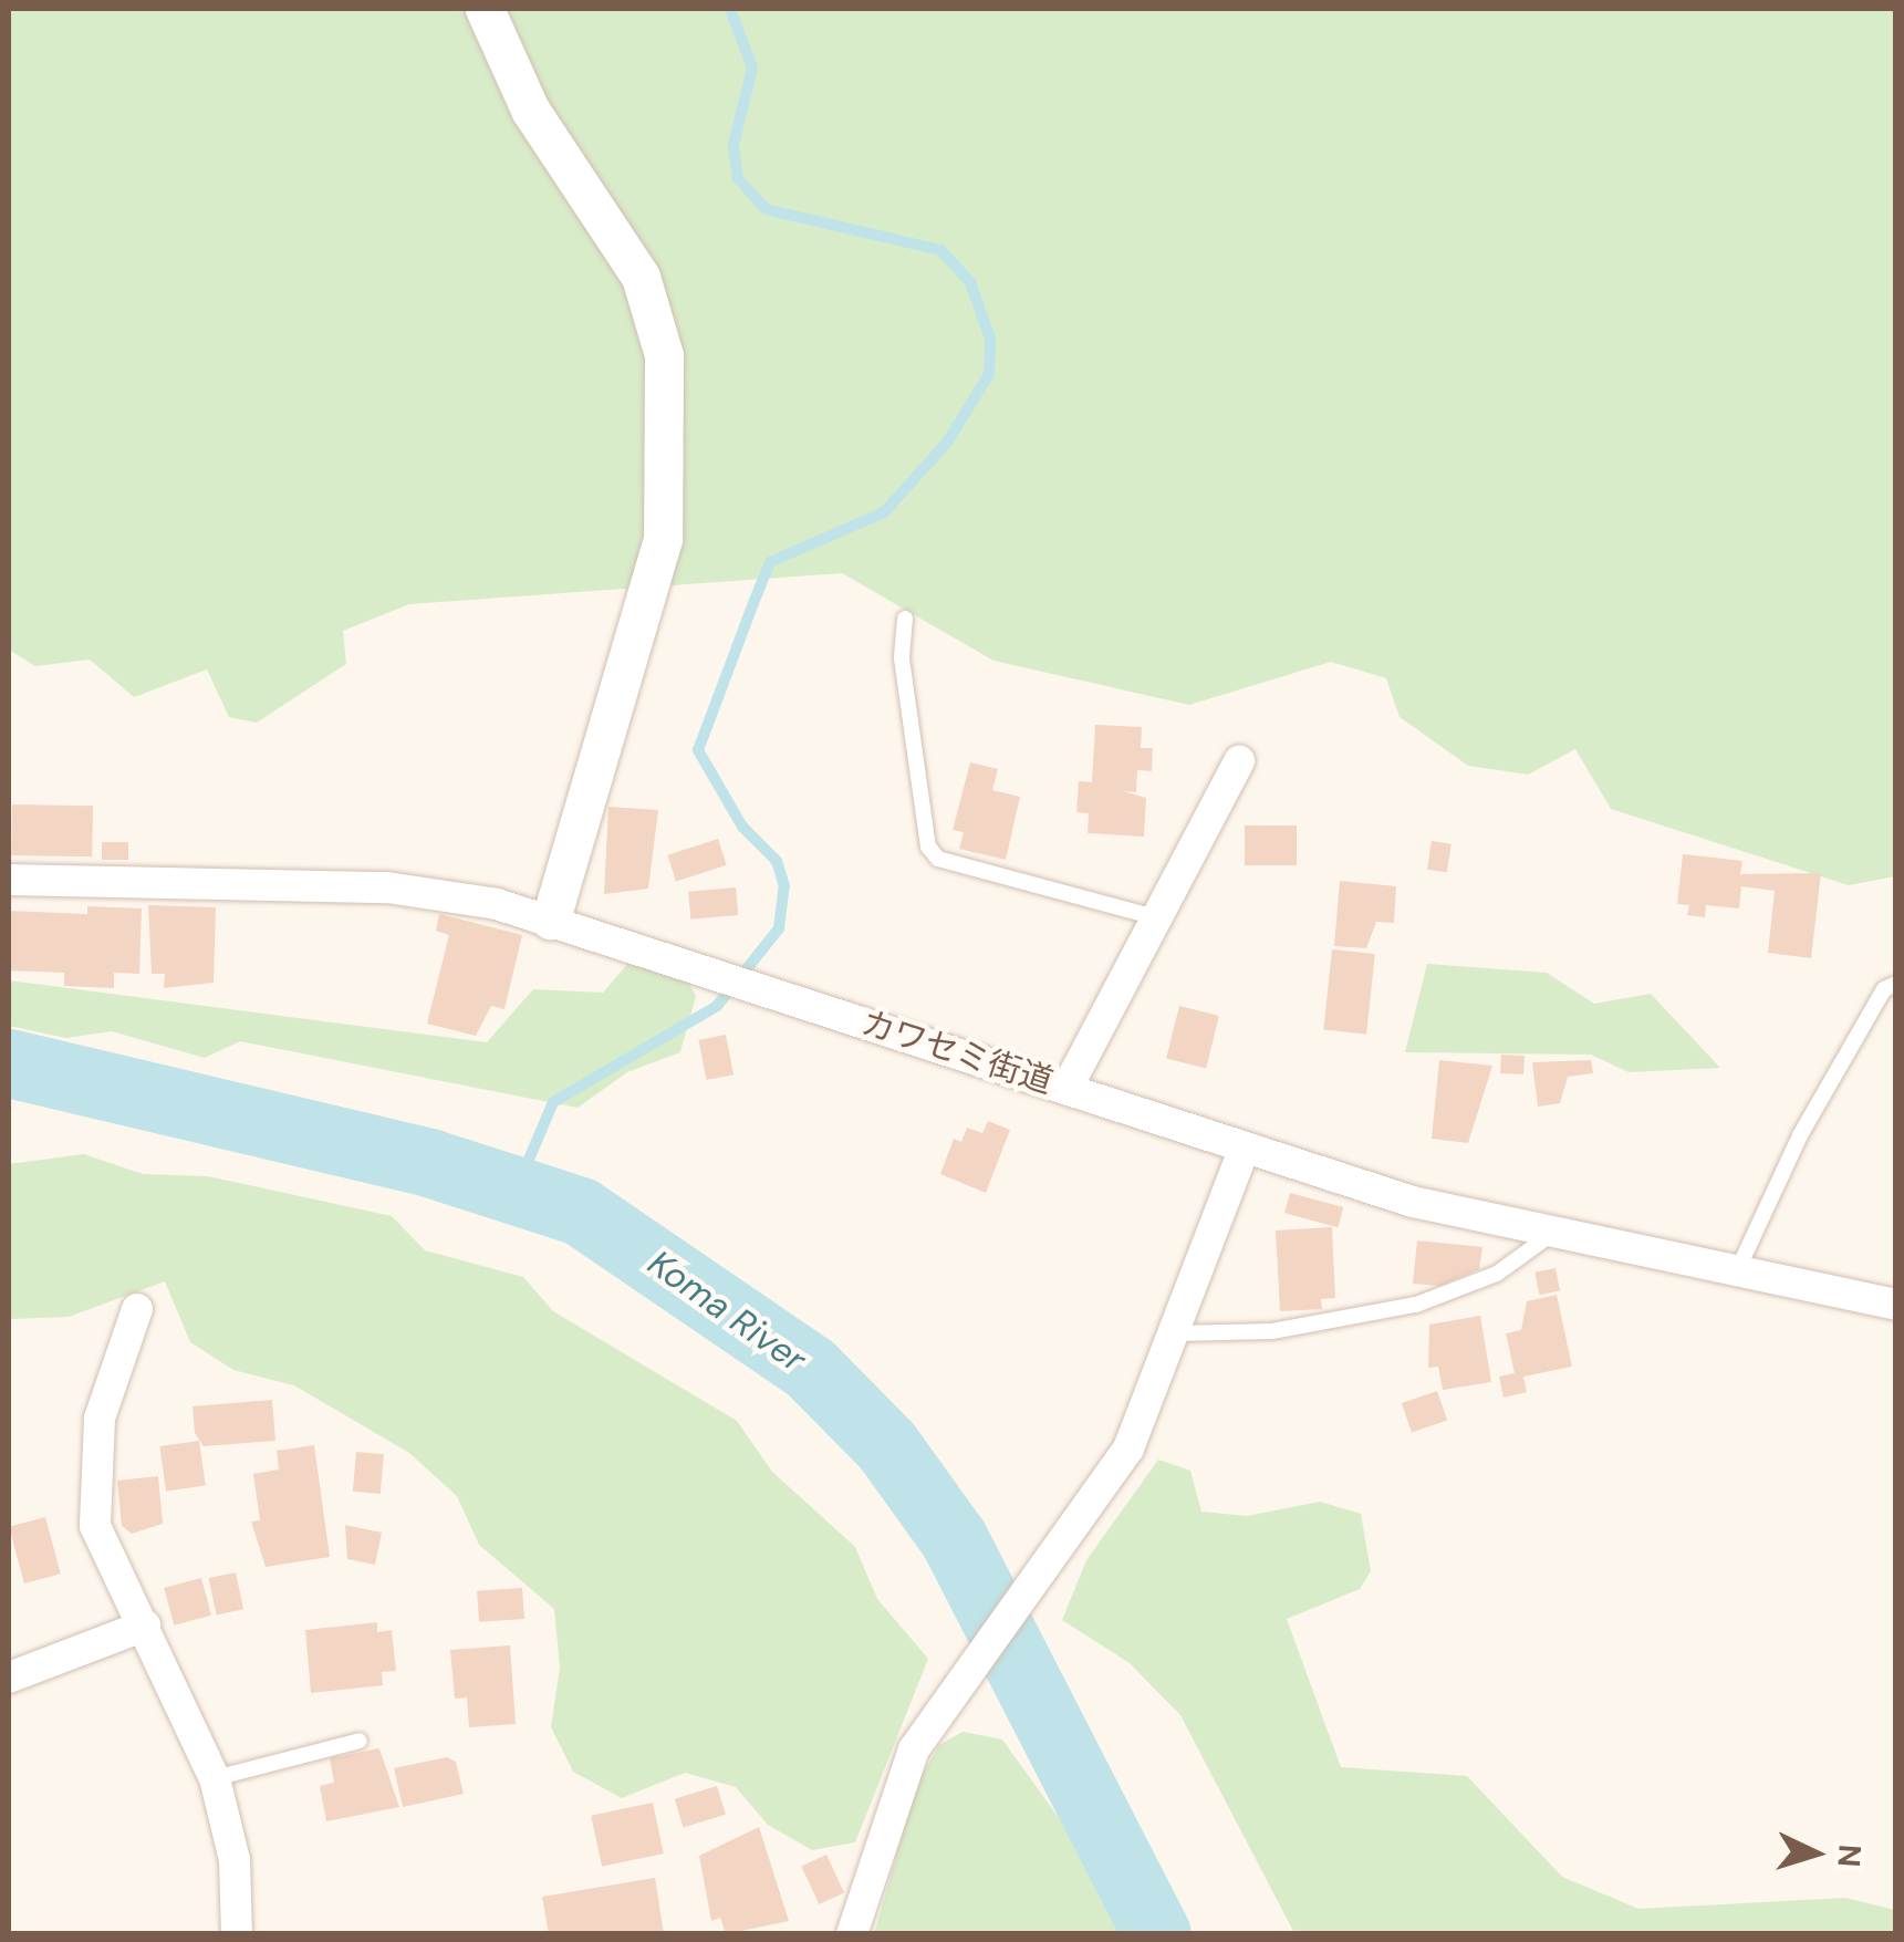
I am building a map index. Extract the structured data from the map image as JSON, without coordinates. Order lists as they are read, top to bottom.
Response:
{
  "streets": {
    "street": ["カワセミ街道"]
  },
  "water": ["Koma River"],
  "north": "right"
}
